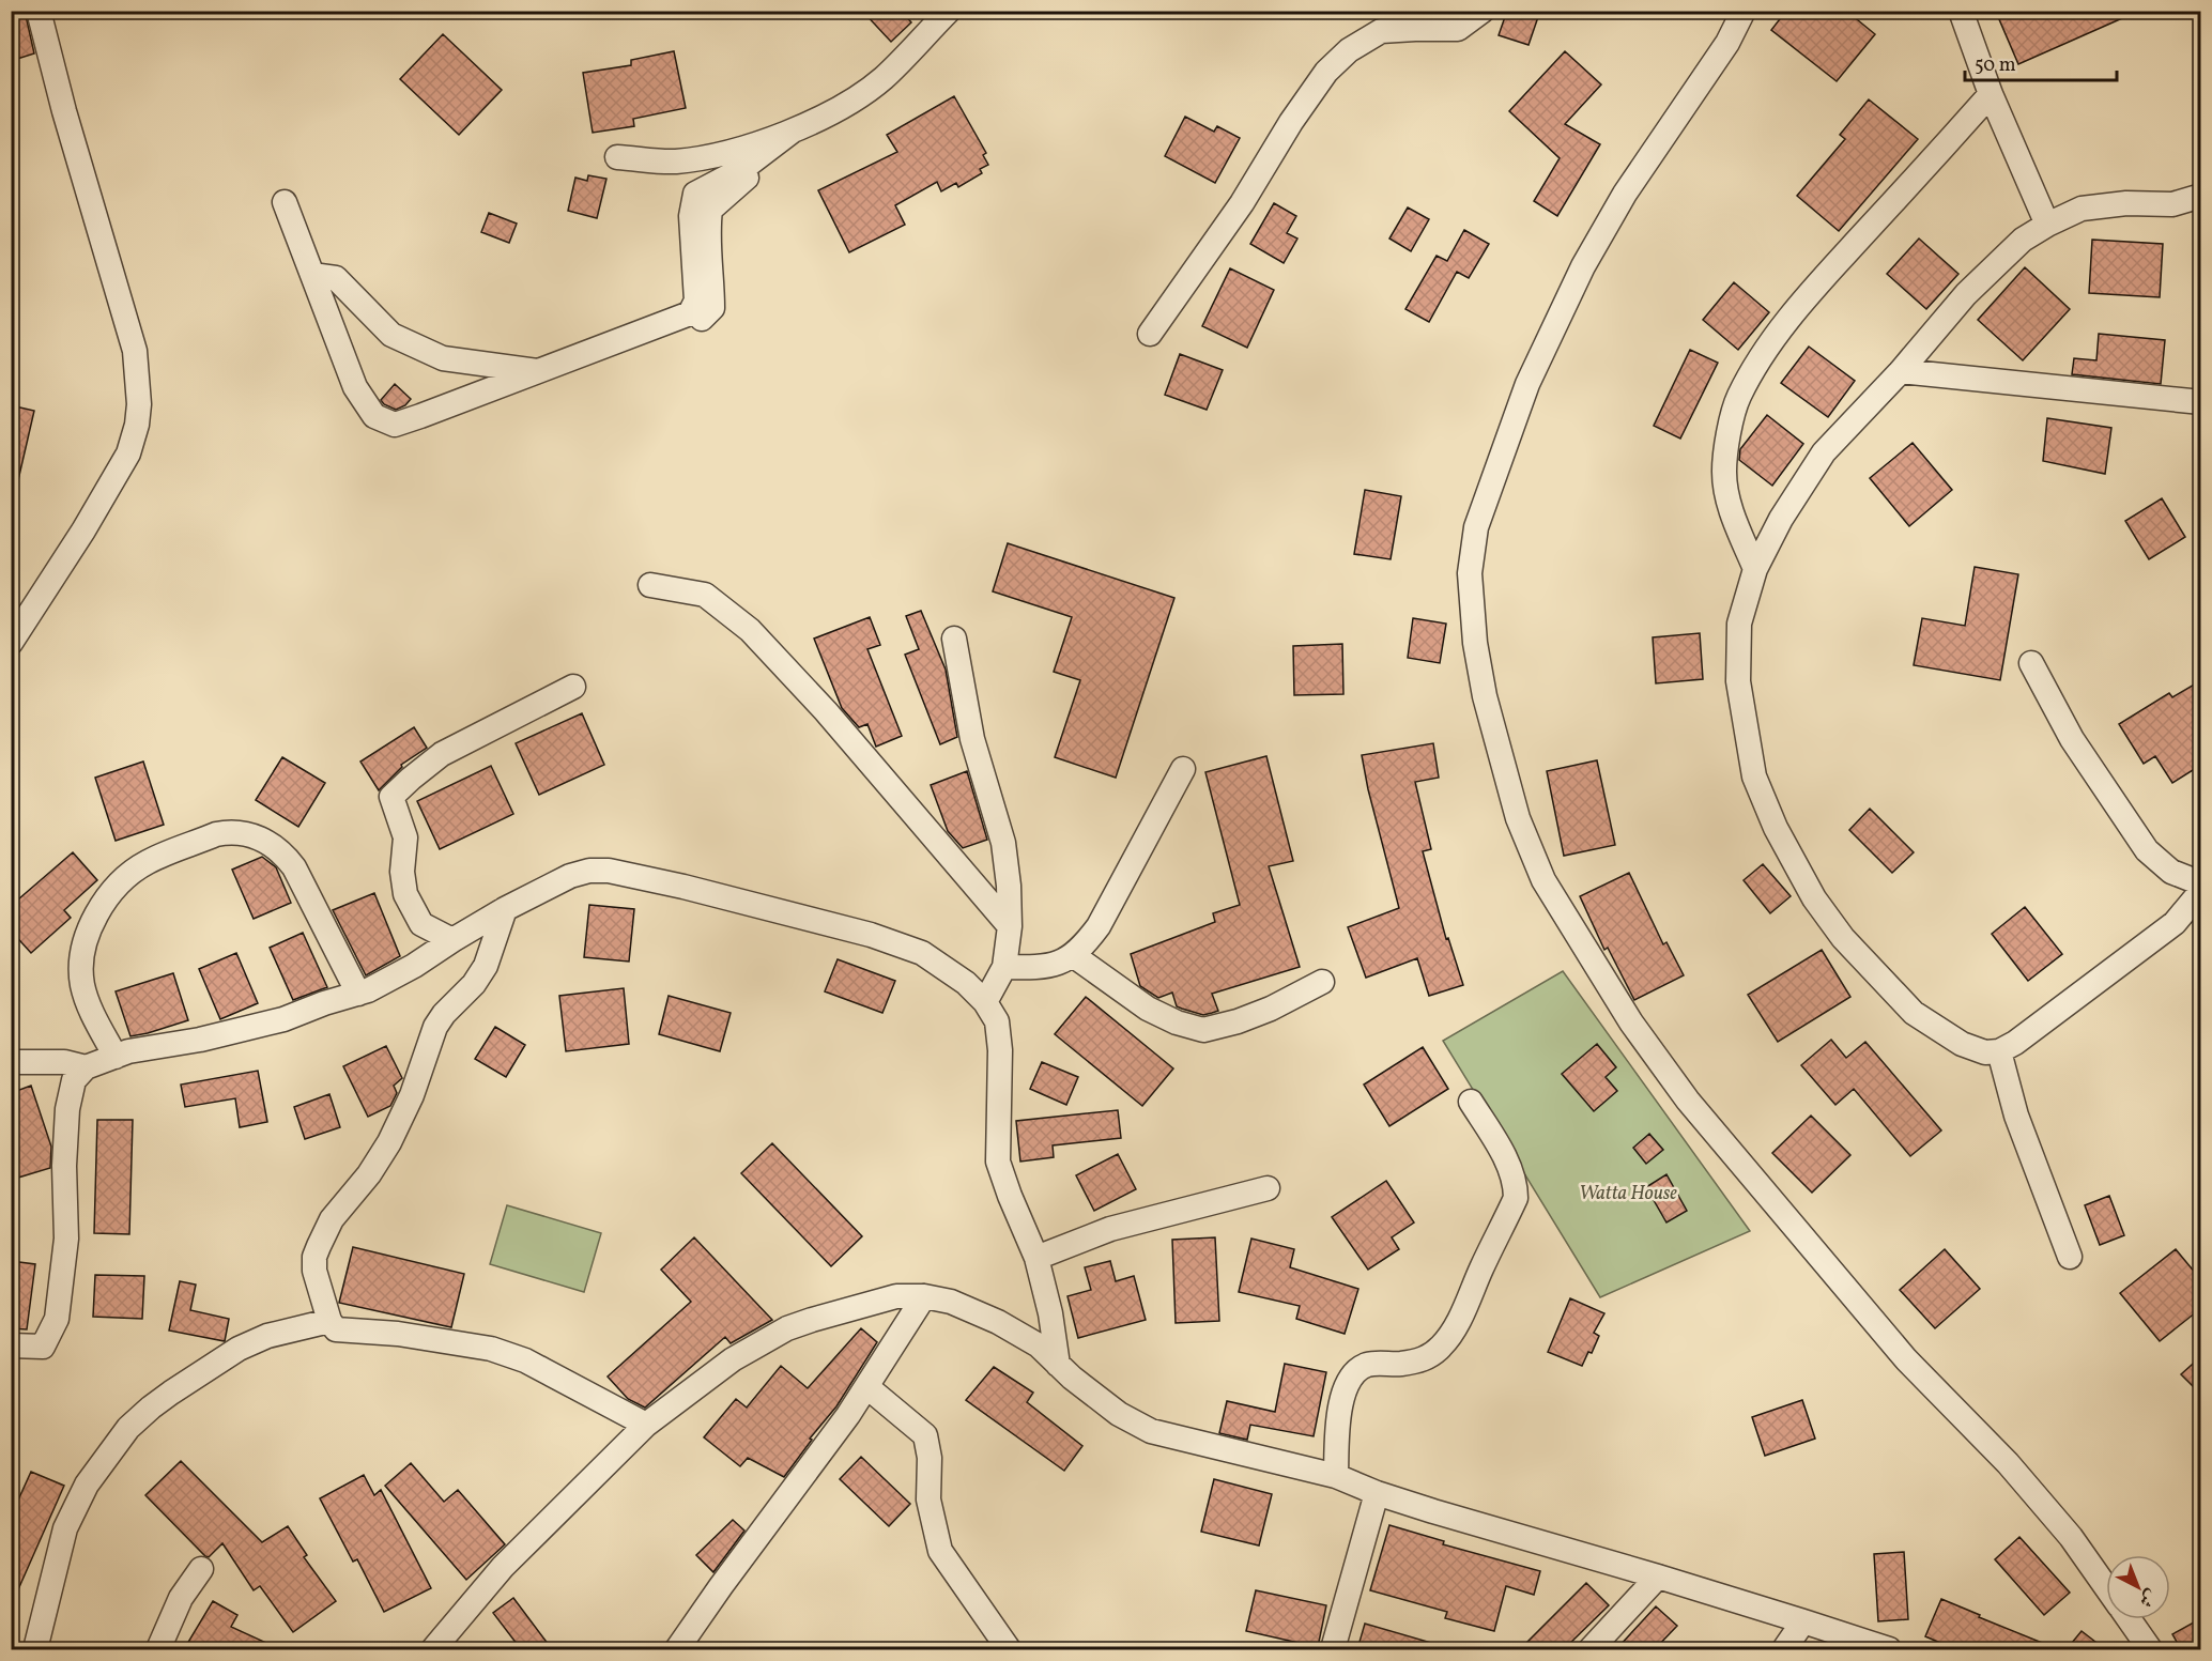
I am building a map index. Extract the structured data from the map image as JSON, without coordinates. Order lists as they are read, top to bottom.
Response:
{
  "parks": ["Watta House"],
  "scale_bar": "50 m",
  "north": "bottom right"
}
